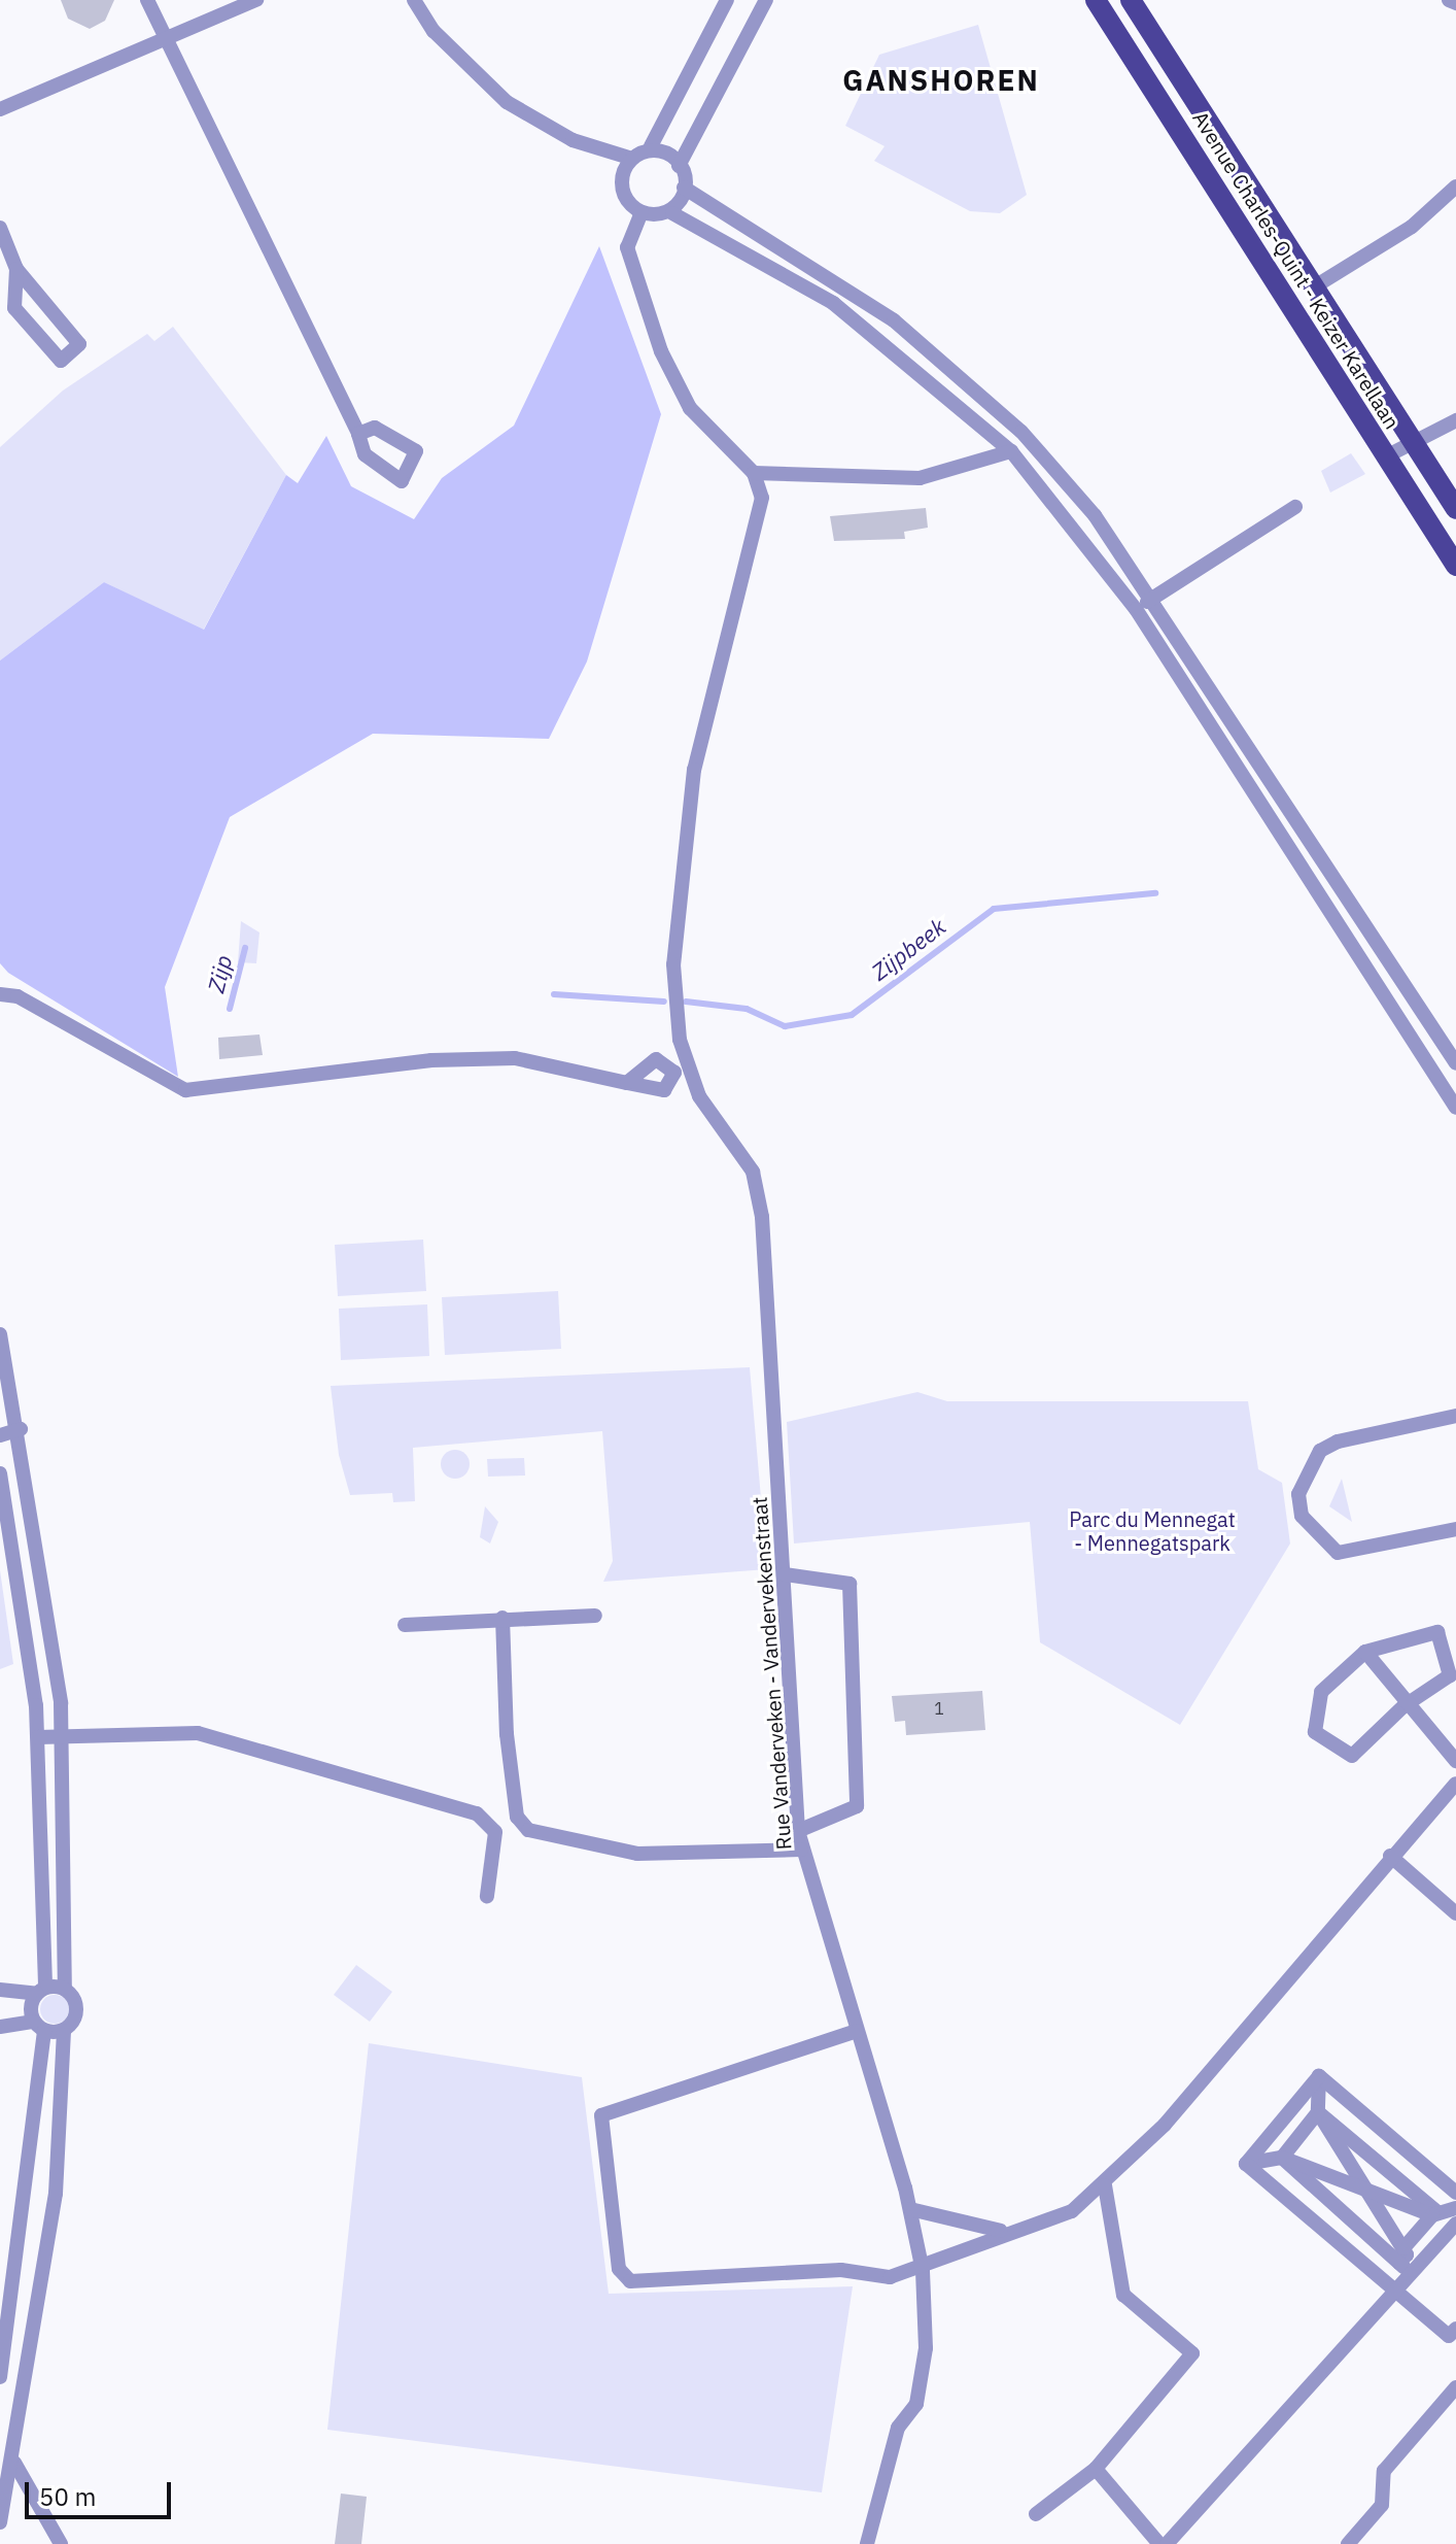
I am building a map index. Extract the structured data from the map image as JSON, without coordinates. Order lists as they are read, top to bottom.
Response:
{
  "streets": {
    "main road": ["Avenue Charles-Quint - Keizer Karellaan"],
    "street": ["Rue Vanderveken - Vandervekenstraat"]
  },
  "districts": ["GANSHOREN"],
  "water": ["Zijpbeek", "Zijp"],
  "parks": ["Parc du Mennegat - Mennegatspark"],
  "house_numbers": ["1"],
  "scale_bar": "50 m"
}
